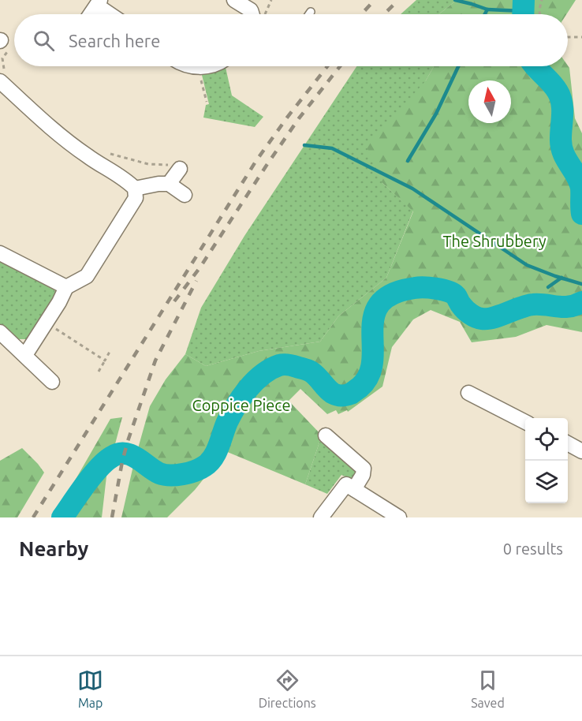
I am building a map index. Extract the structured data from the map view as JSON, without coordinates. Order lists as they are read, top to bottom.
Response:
{
  "parks": ["The Shrubbery", "Coppice Piece"],
  "north": "top",
  "page": {
    "search": "Search here",
    "heading": ["Nearby", "0 results"],
    "nav": ["Map", "Directions", "Saved"]
  }
}
